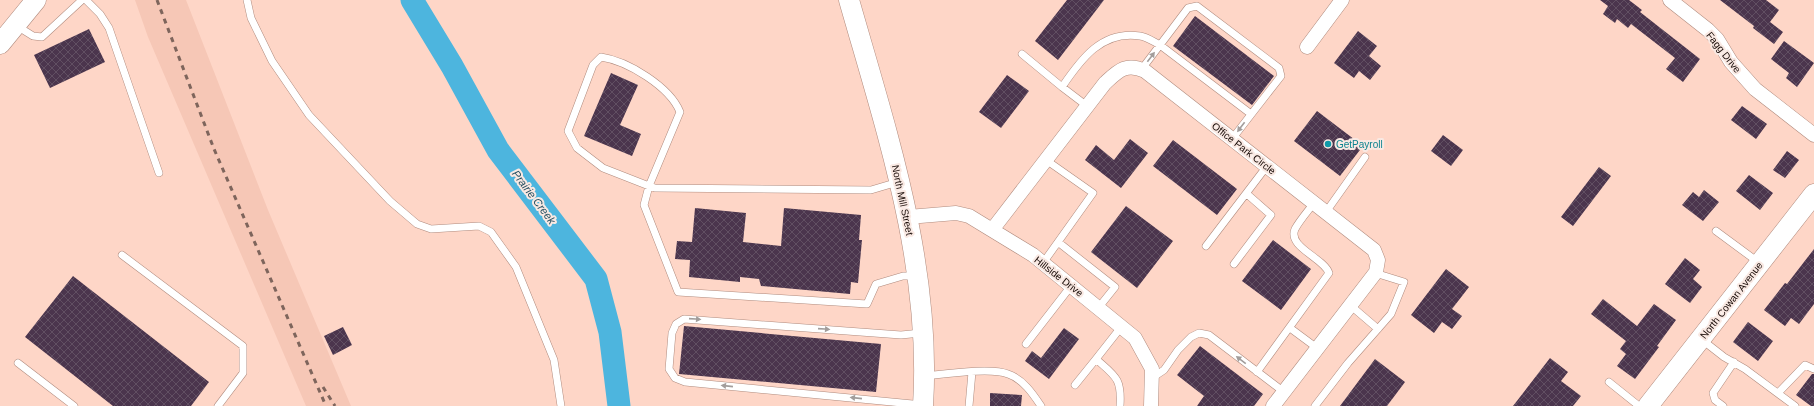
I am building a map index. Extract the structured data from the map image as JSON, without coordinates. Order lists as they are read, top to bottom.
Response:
{
  "streets": {
    "main road": ["North Mill Street", "North Cowan Avenue"],
    "street": ["Fagg Drive", "Office Park Circle", "Hillside Drive"]
  },
  "crossings": [
    ["North Mill Street", "Hillside Drive"]
  ],
  "water": ["Prairie Creek"],
  "places": ["GetPayroll"]
}
